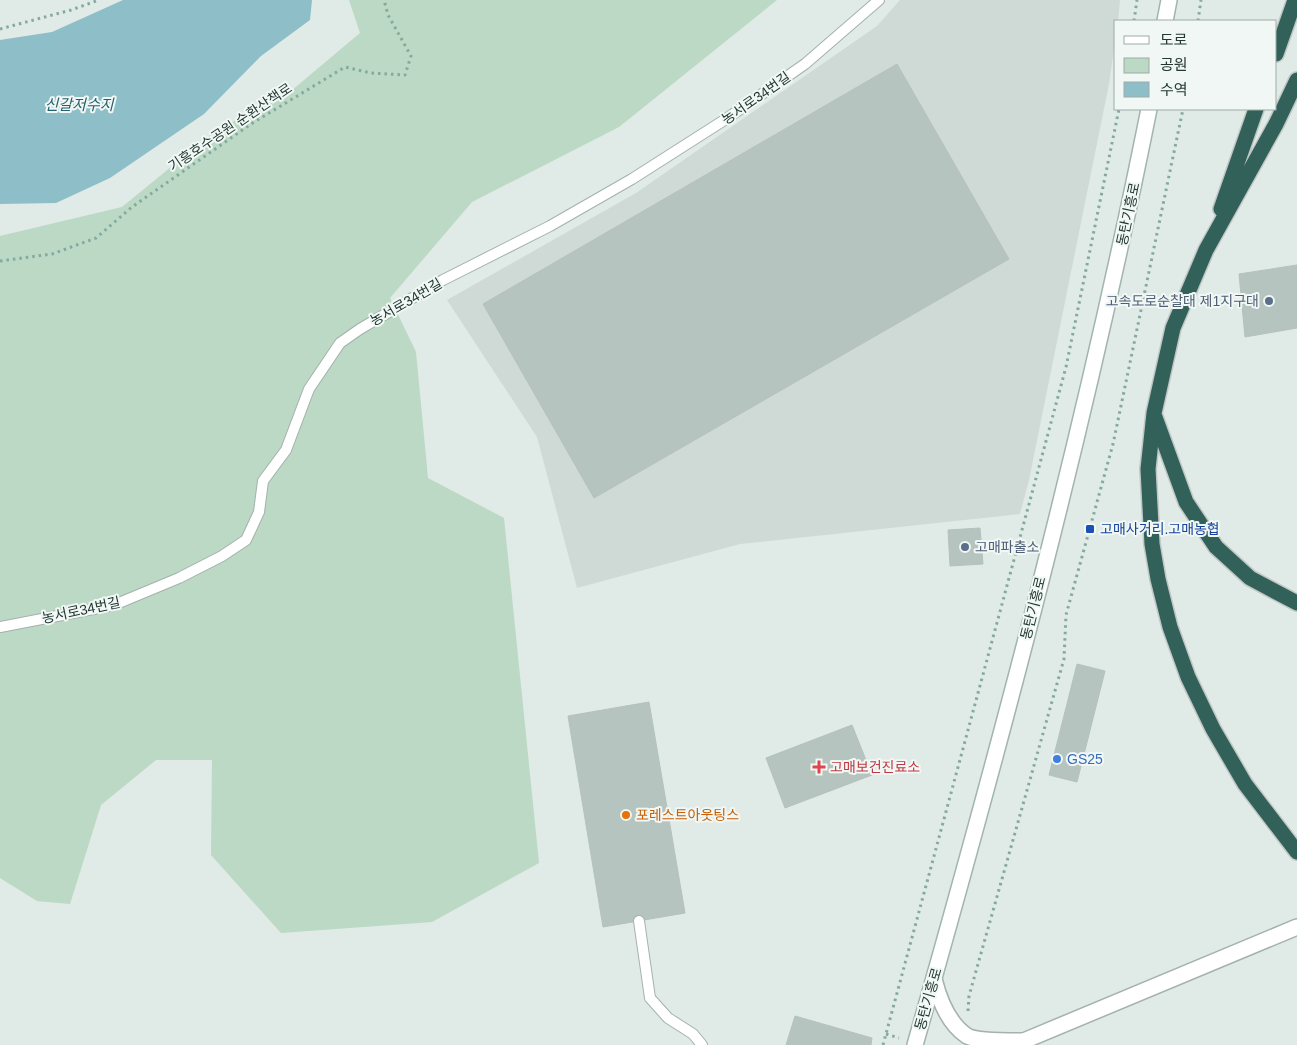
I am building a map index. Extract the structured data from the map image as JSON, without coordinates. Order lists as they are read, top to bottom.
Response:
{
  "streets": {
    "main road": ["동탄기흥로"],
    "lane": ["농서로34번길"],
    "path": ["기흥호수공원 순환산책로"]
  },
  "water": ["신갈저수지"],
  "places": {
    "other": [
      "고속도로순찰대 제1지구대",
      "고매파출소",
      "GS25",
      "포레스트아웃팅스"
    ],
    "transit": ["고매사거리.고매농협"],
    "health": ["고매보건진료소"]
  },
  "legend": ["도로", "공원", "수역"]
}
